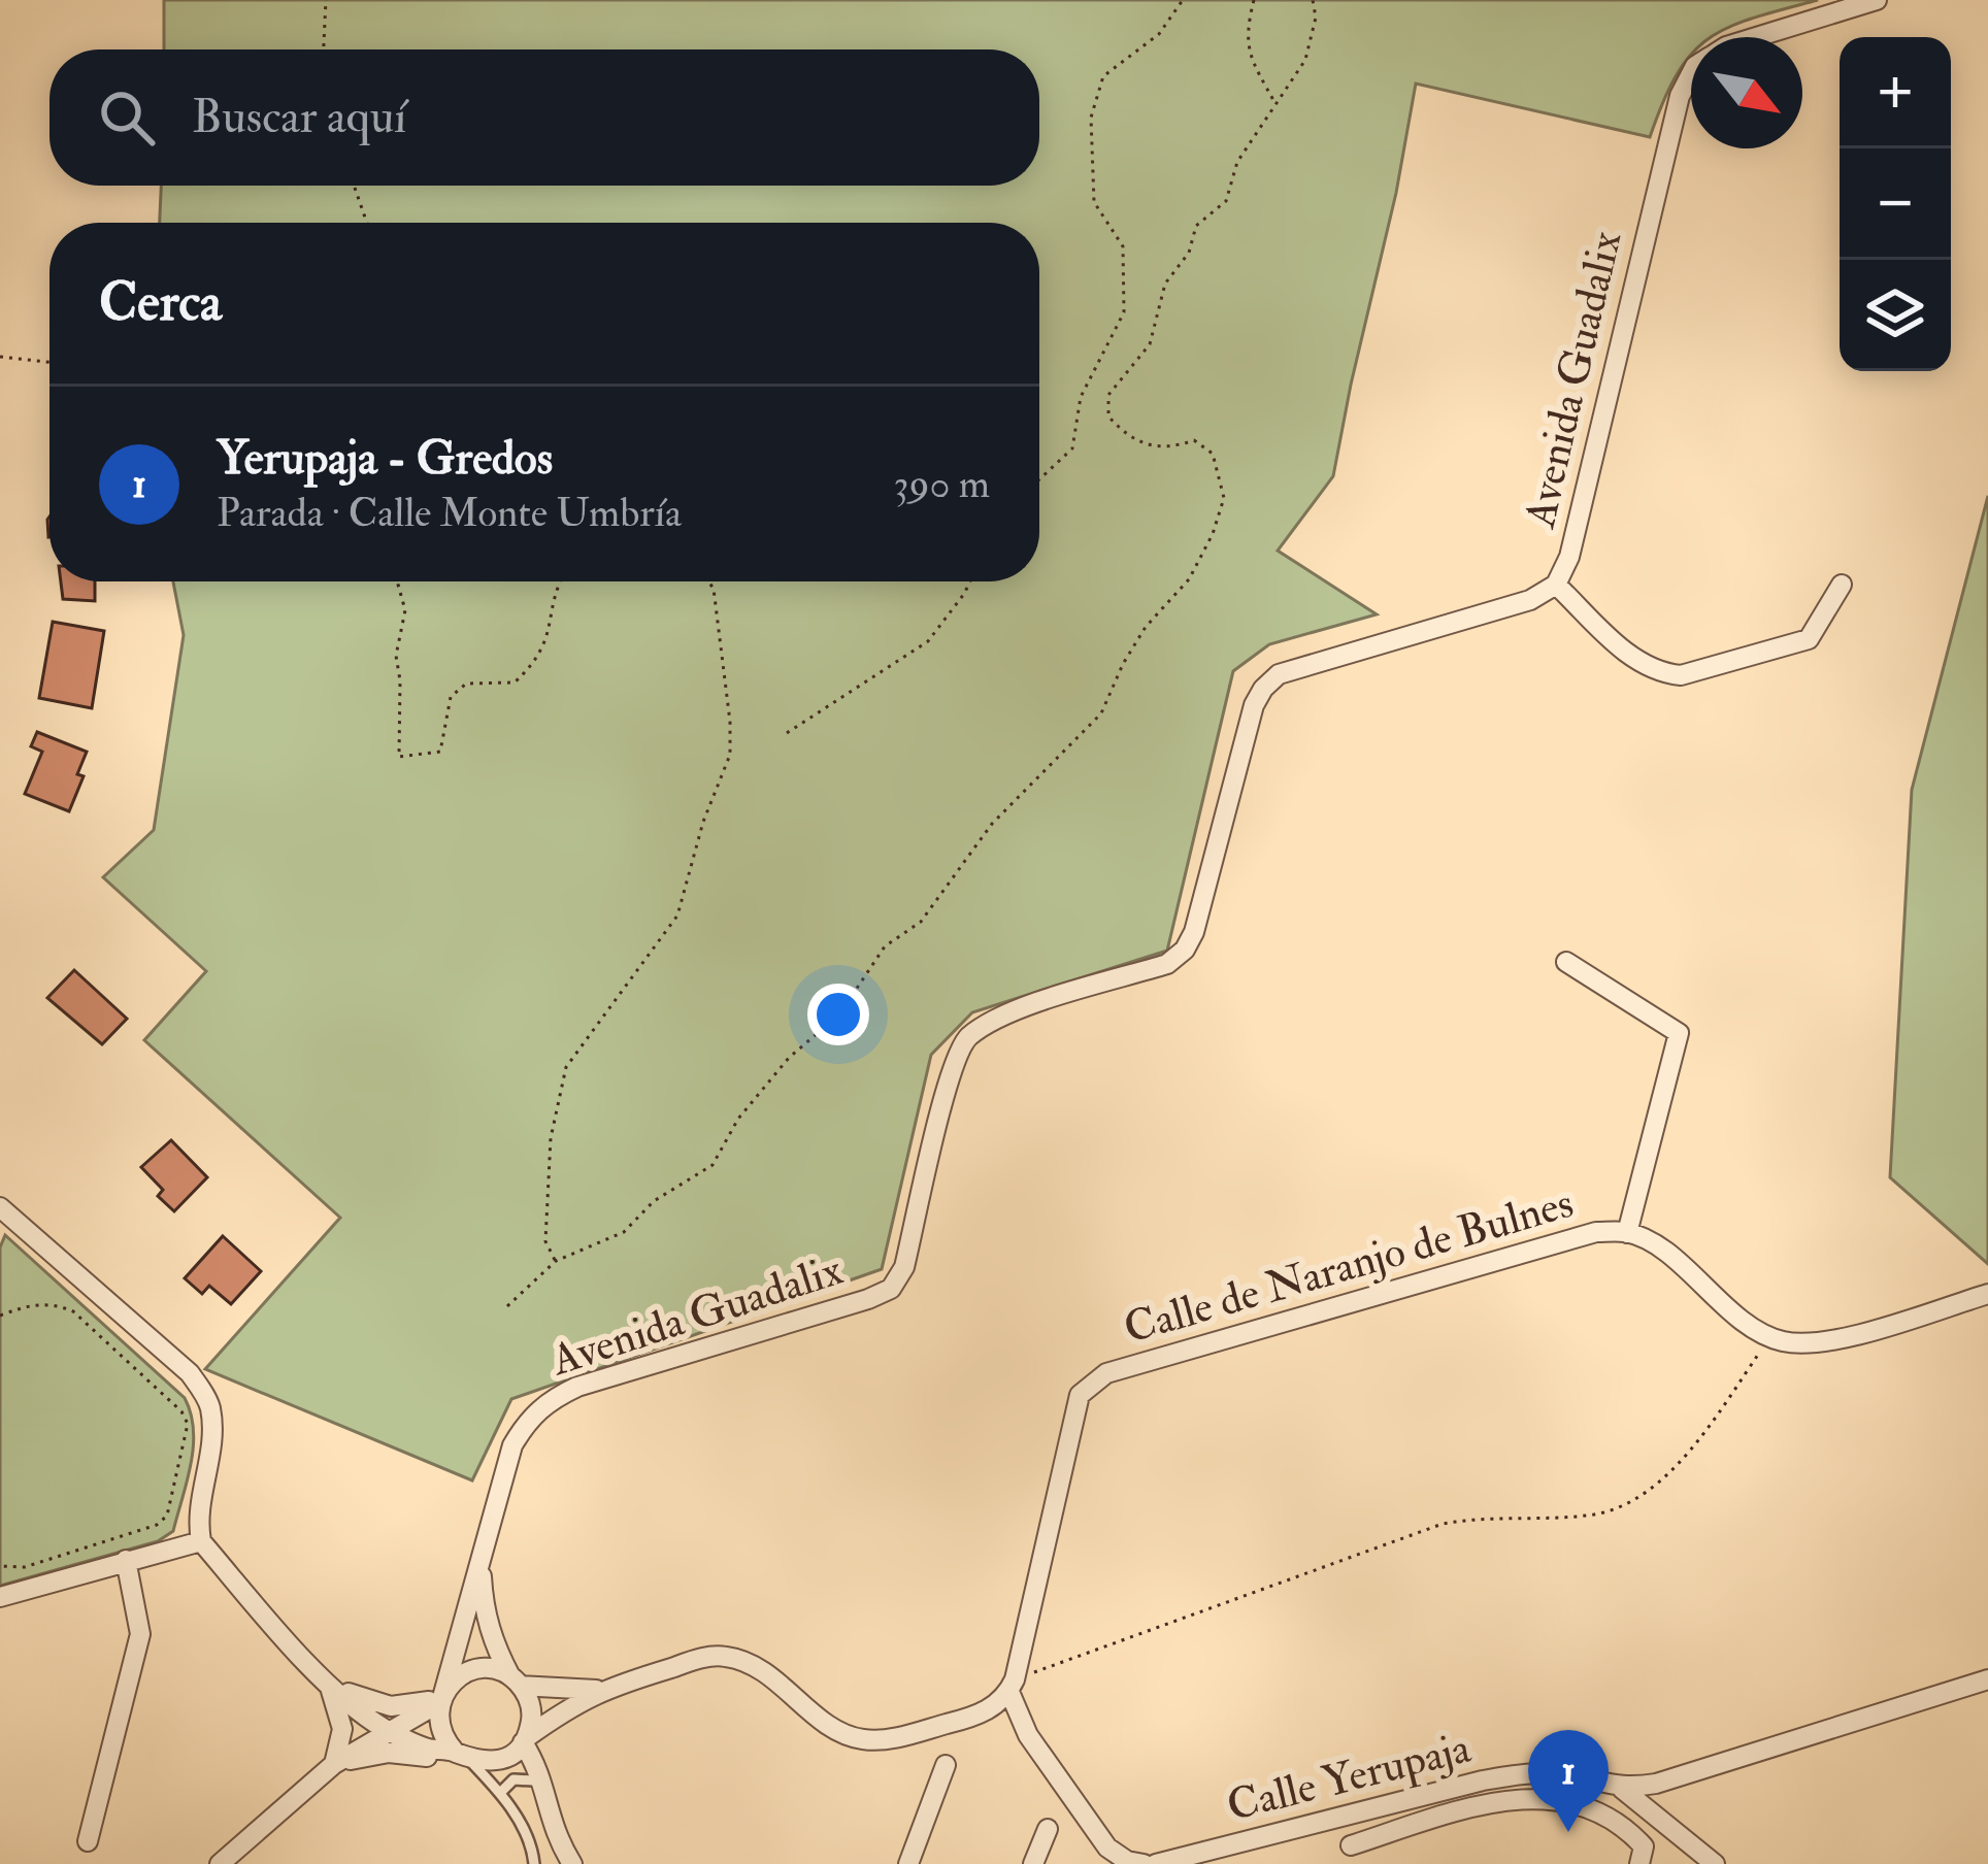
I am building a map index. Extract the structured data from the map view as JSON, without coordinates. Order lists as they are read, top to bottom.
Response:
{
  "streets": {
    "street": ["Avenida Guadalix", "Calle de Naranjo de Bulnes", "Calle Yerupaja"]
  },
  "north": "bottom right",
  "page": {
    "map_buttons": ["+", "−"],
    "search": "Buscar aquí",
    "heading": "Cerca",
    "list": [
      {
        "mark": "1",
        "name": "Yerupaja - Gredos",
        "note": "Parada · Calle Monte Umbría",
        "value": "390 m"
      }
    ],
    "pins": "1"
  }
}
